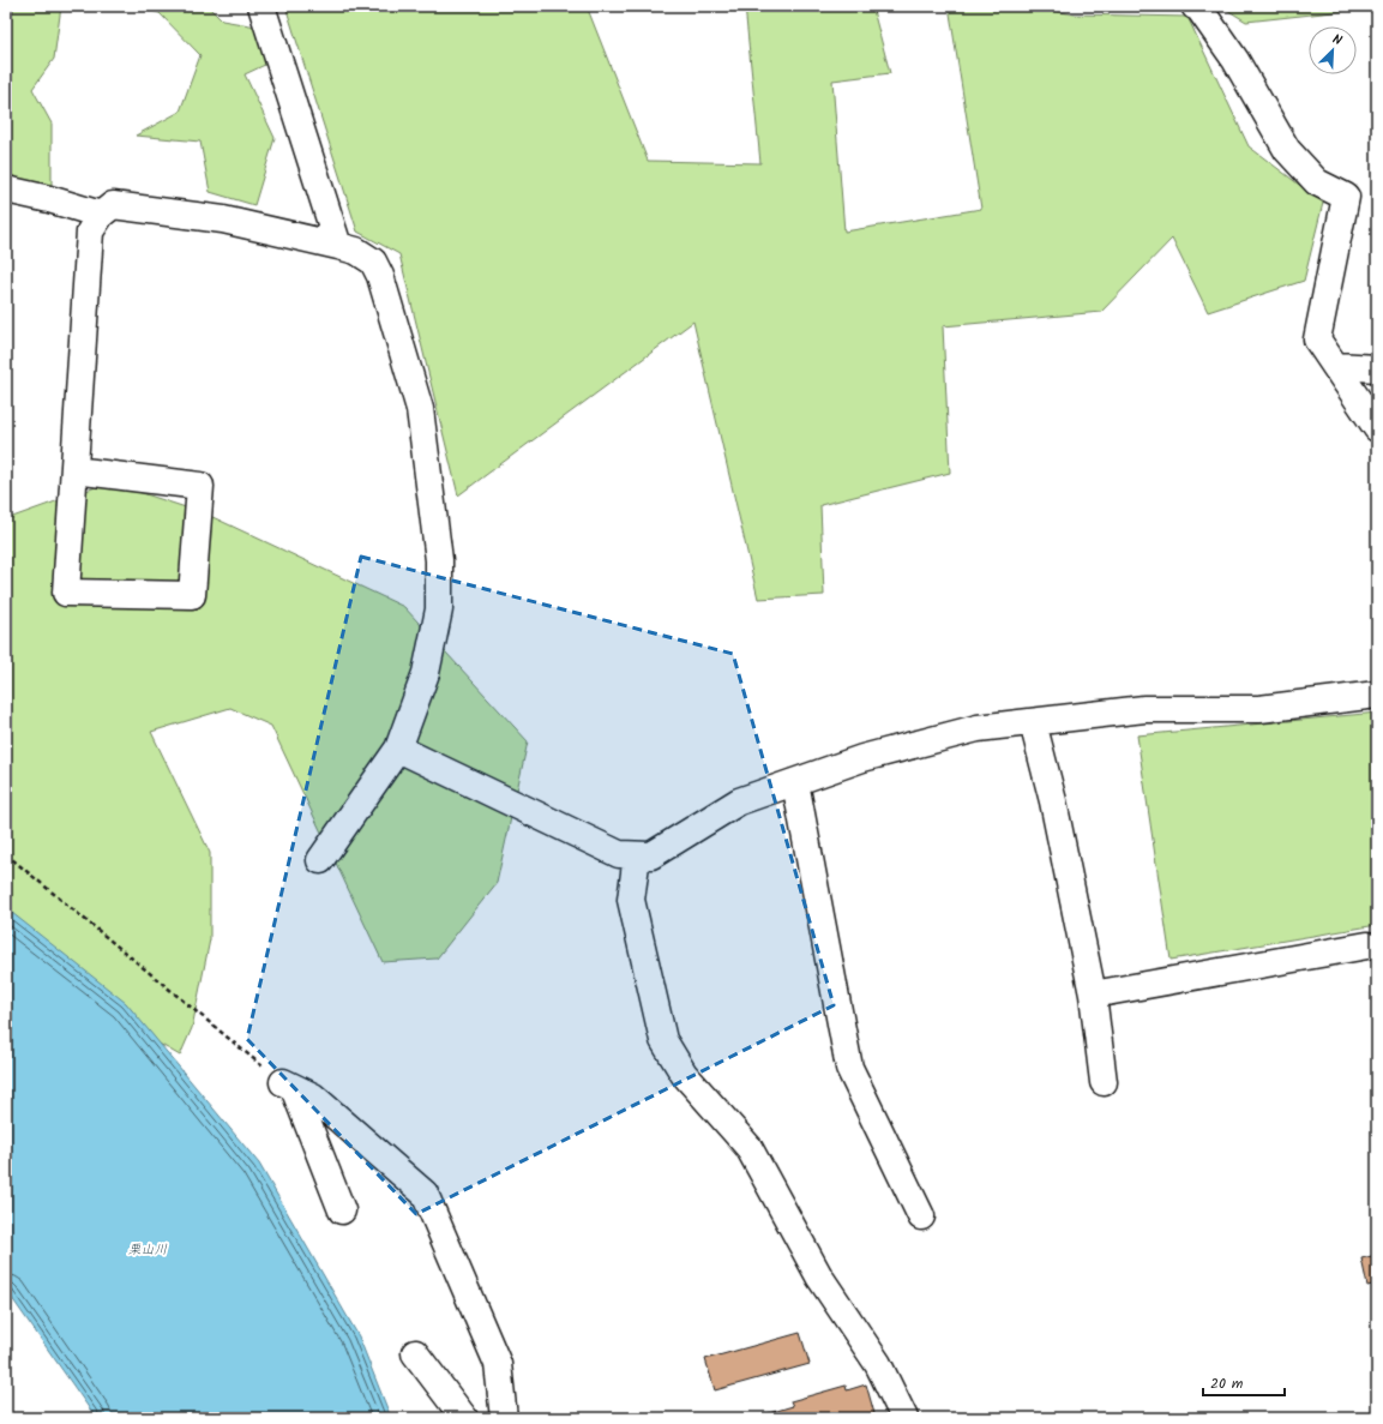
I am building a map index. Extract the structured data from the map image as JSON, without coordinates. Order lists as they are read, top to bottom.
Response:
{
  "water": ["栗山川"],
  "scale_bar": "20 m",
  "north": "top right"
}
